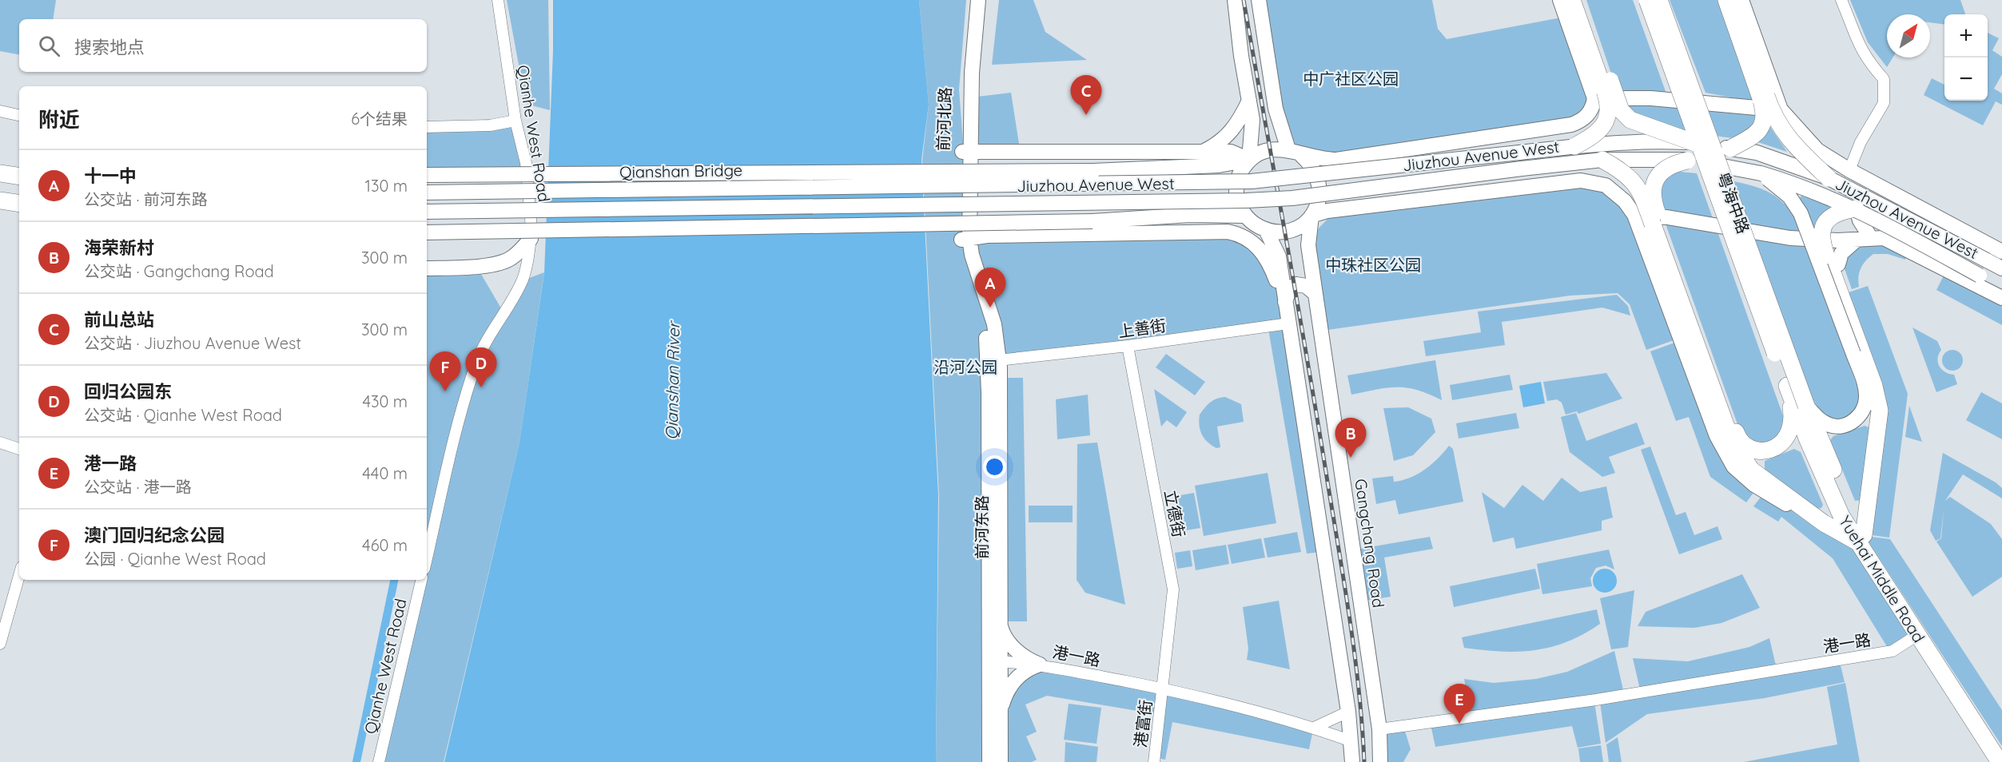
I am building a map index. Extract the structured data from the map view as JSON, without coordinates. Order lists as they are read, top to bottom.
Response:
{
  "streets": {
    "highway": ["粤海中路", "Yuehai Middle Road"],
    "main road": [
      "前河北路",
      "Jiuzhou Avenue West",
      "Qianshan Bridge",
      "前河东路",
      "Gangchang Road"
    ],
    "street": [
      "Qianhe West Road",
      "上善街",
      "立德街",
      "港一路",
      "港富街"
    ]
  },
  "crossings": [
    ["前河北路", "前河东路"],
    ["Jiuzhou Avenue West", "Qianshan Bridge"],
    ["粤海中路", "Yuehai Middle Road"],
    ["上善街", "立德街"],
    ["上善街", "前河东路"],
    ["立德街", "港一路"],
    ["立德街", "港富街"],
    ["前河东路", "港一路"],
    ["Gangchang Road", "港一路"],
    ["Yuehai Middle Road", "港一路"],
    ["港一路", "港富街"]
  ],
  "water": ["Qianshan River"],
  "parks": ["中广社区公园", "中珠社区公园", "沿河公园"],
  "north": "top right",
  "page": {
    "map_buttons": ["+", "−"],
    "search": "搜索地点",
    "pins": [
      "C",
      "A",
      "D",
      "F",
      "B",
      "E"
    ],
    "heading": ["附近", "6个结果"],
    "list": [
      {
        "mark": "A",
        "name": "十一中",
        "note": "公交站 · 前河东路",
        "value": "130 m"
      },
      {
        "mark": "B",
        "name": "海荣新村",
        "note": "公交站 · Gangchang Road",
        "value": "300 m"
      },
      {
        "mark": "C",
        "name": "前山总站",
        "note": "公交站 · Jiuzhou Avenue West",
        "value": "300 m"
      },
      {
        "mark": "D",
        "name": "回归公园东",
        "note": "公交站 · Qianhe West Road",
        "value": "430 m"
      },
      {
        "mark": "E",
        "name": "港一路",
        "note": "公交站 · 港一路",
        "value": "440 m"
      },
      {
        "mark": "F",
        "name": "澳门回归纪念公园",
        "note": "公园 · Qianhe West Road",
        "value": "460 m"
      }
    ]
  }
}
